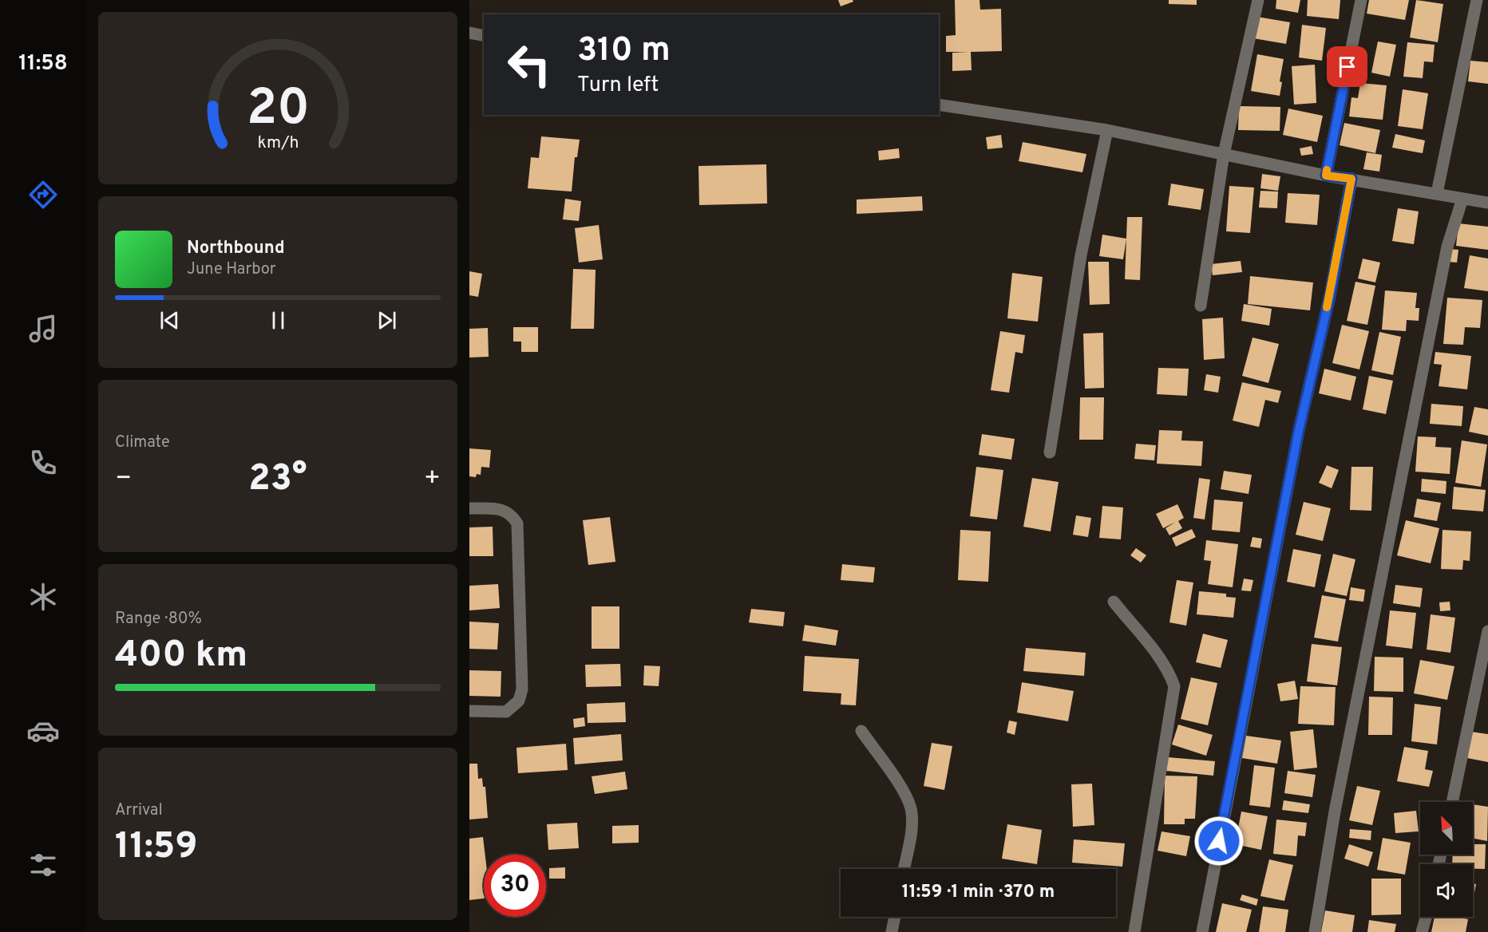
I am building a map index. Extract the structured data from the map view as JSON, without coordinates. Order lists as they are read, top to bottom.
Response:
{
  "north": "top left",
  "page": {
    "tabs": "11:58",
    "turn": ["310 m", "Turn left"],
    "song": ["Northbound", "June Harbor"],
    "tile": [
      "Climate",
      ["Range · 80%", "400 km"],
      ["Arrival", "11:59"]
    ],
    "heat": ["−", "23°", "+"],
    "limit": "30",
    "trip": "11:59 · 1 min · 370 m",
    "gauge": ["20", "km/h"]
  }
}
